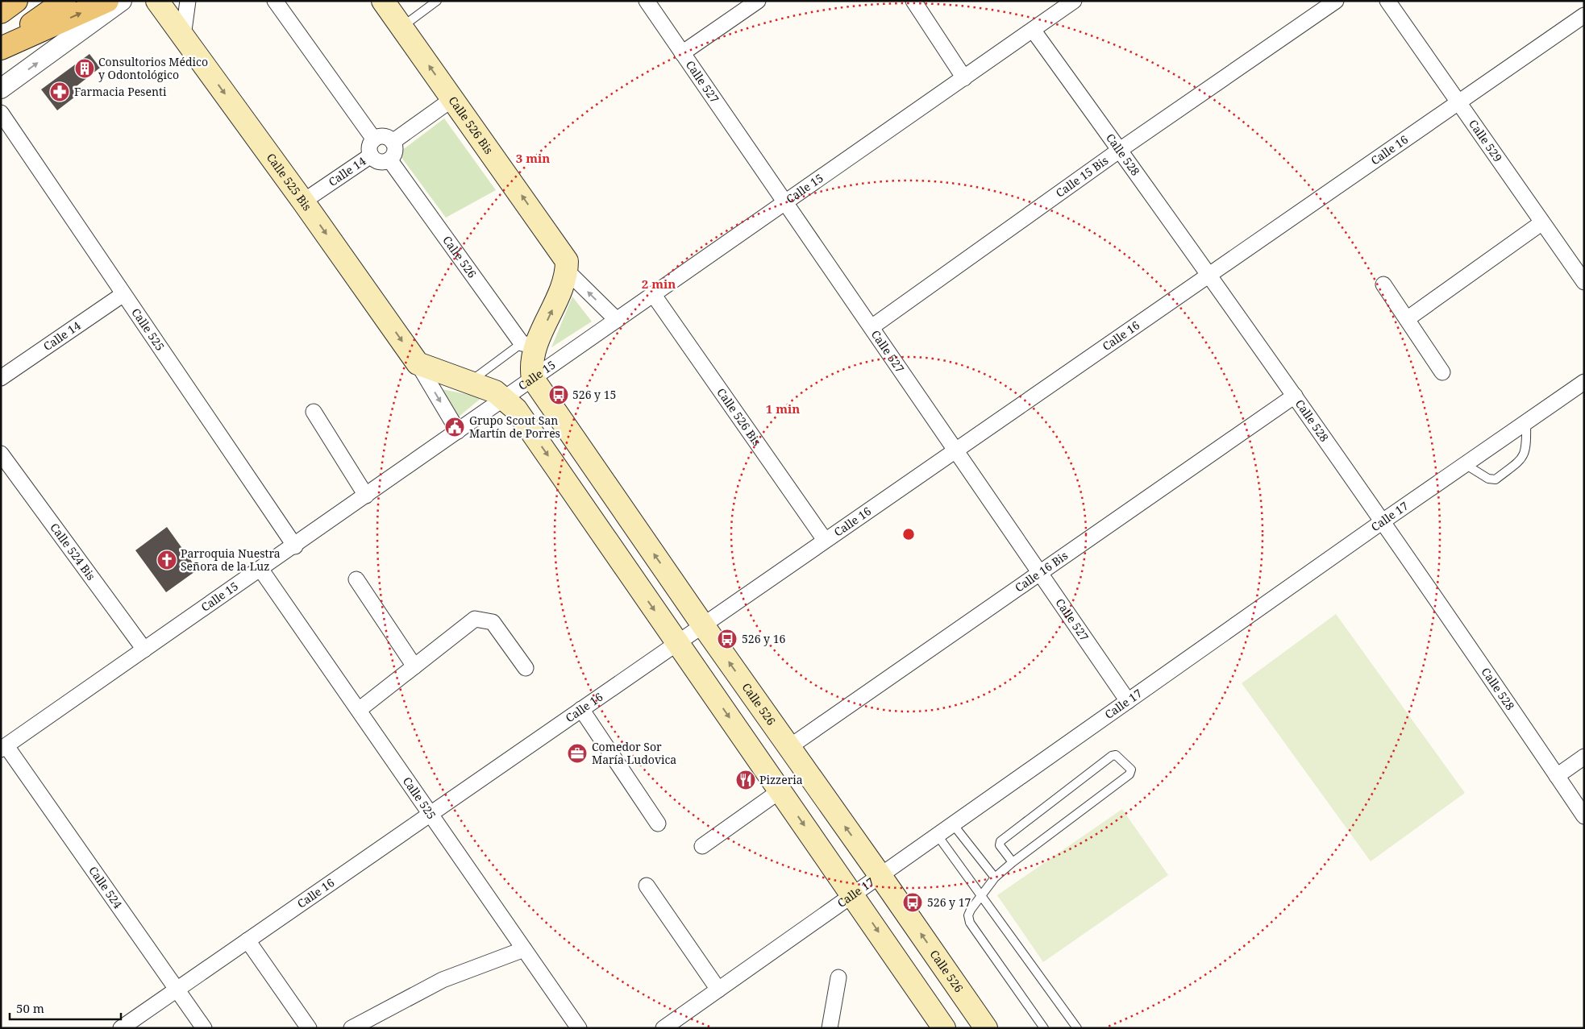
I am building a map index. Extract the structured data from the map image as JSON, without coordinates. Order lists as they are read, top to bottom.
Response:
{
  "streets": {
    "main road": ["Calle 526 Bis", "Calle 525 Bis", "Calle 526"],
    "street": [
      "Calle 527",
      "Calle 529",
      "Calle 16",
      "Calle 528",
      "Calle 14",
      "Calle 15 Bis",
      "Calle 15",
      "Calle 525",
      "Calle 17",
      "Calle 524 Bis",
      "Calle 16 Bis",
      "Calle 524"
    ]
  },
  "crossings": [
    ["Calle 527", "Calle 16"],
    ["Calle 527", "Calle 15 Bis"],
    ["Calle 527", "Calle 15"],
    ["Calle 527", "Calle 17"],
    ["Calle 527", "Calle 16 Bis"],
    ["Calle 526 Bis", "Calle 16"],
    ["Calle 526 Bis", "Calle 15"],
    ["Calle 529", "Calle 16"],
    ["Calle 16", "Calle 528"],
    ["Calle 16", "Calle 526"],
    ["Calle 16", "Calle 525"],
    ["Calle 16", "Calle 524"],
    ["Calle 528", "Calle 15 Bis"],
    ["Calle 528", "Calle 15"],
    ["Calle 528", "Calle 17"],
    ["Calle 528", "Calle 16 Bis"],
    ["Calle 14", "Calle 525 Bis"],
    ["Calle 14", "Calle 526"],
    ["Calle 14", "Calle 525"],
    ["Calle 525 Bis", "Calle 15"],
    ["Calle 15", "Calle 526"],
    ["Calle 15", "Calle 525"],
    ["Calle 15", "Calle 524 Bis"],
    ["Calle 15", "Calle 524"],
    ["Calle 526", "Calle 17"],
    ["Calle 526", "Calle 16 Bis"]
  ],
  "one_way": ["Calle 526 Bis", "Calle 525 Bis"],
  "places": {
    "building": ["Consultorios Médico y Odontológico"],
    "pharmacy": ["Farmacia Pesenti"],
    "bus stop": ["526 y 15", "526 y 16", "526 y 17"],
    "public building": ["Grupo Scout San Martín de Porres"],
    "church": ["Parroquia Nuestra Señora de la Luz"],
    "office": ["Comedor Sor María Ludovica"],
    "restaurant": ["Pizzeria"]
  },
  "scale_bar": "50 m",
  "rings": ["3 min", "2 min", "1 min"]
}
